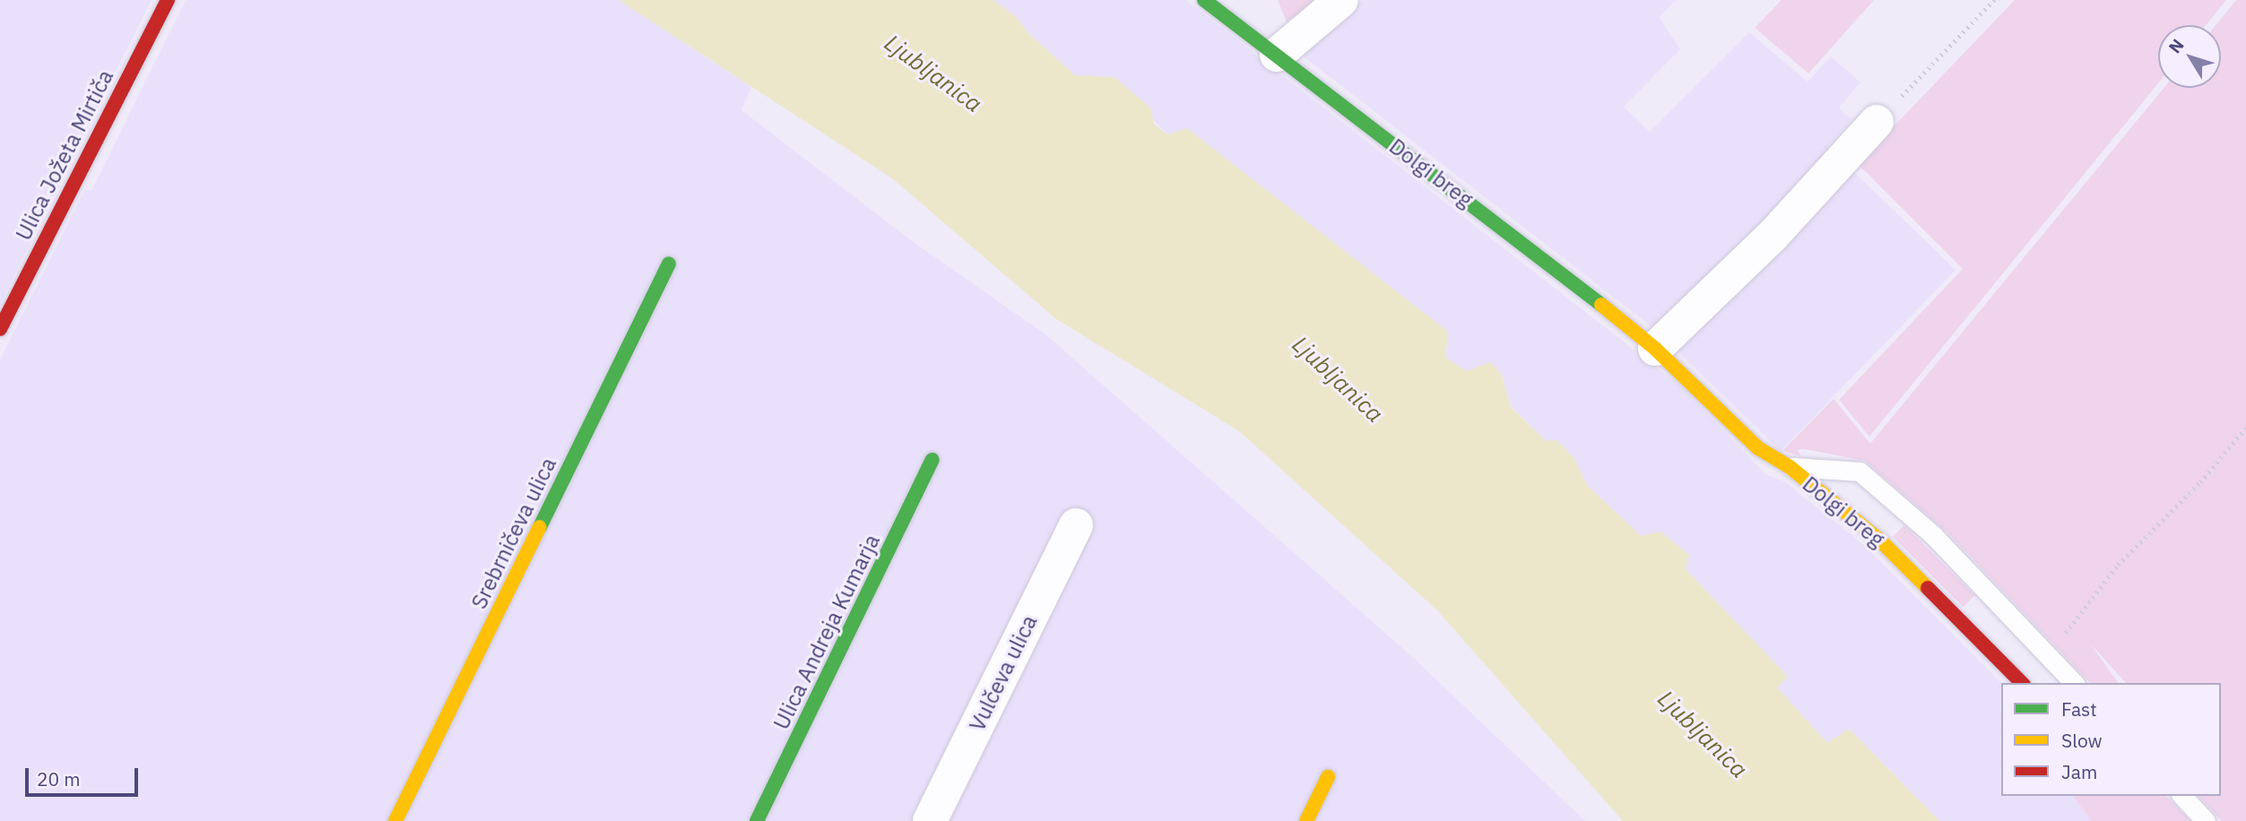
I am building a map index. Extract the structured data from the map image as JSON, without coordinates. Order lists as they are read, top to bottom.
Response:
{
  "streets": {
    "street": [
      "Ulica Jožeta Mirtiča",
      "Dolgi breg",
      "Srebrničeva ulica",
      "Ulica Andreja Kumarja",
      "Vulčeva ulica"
    ]
  },
  "water": ["Ljubljanica"],
  "legend": ["Fast", "Slow", "Jam"],
  "scale_bar": "20 m",
  "north": "top left"
}
